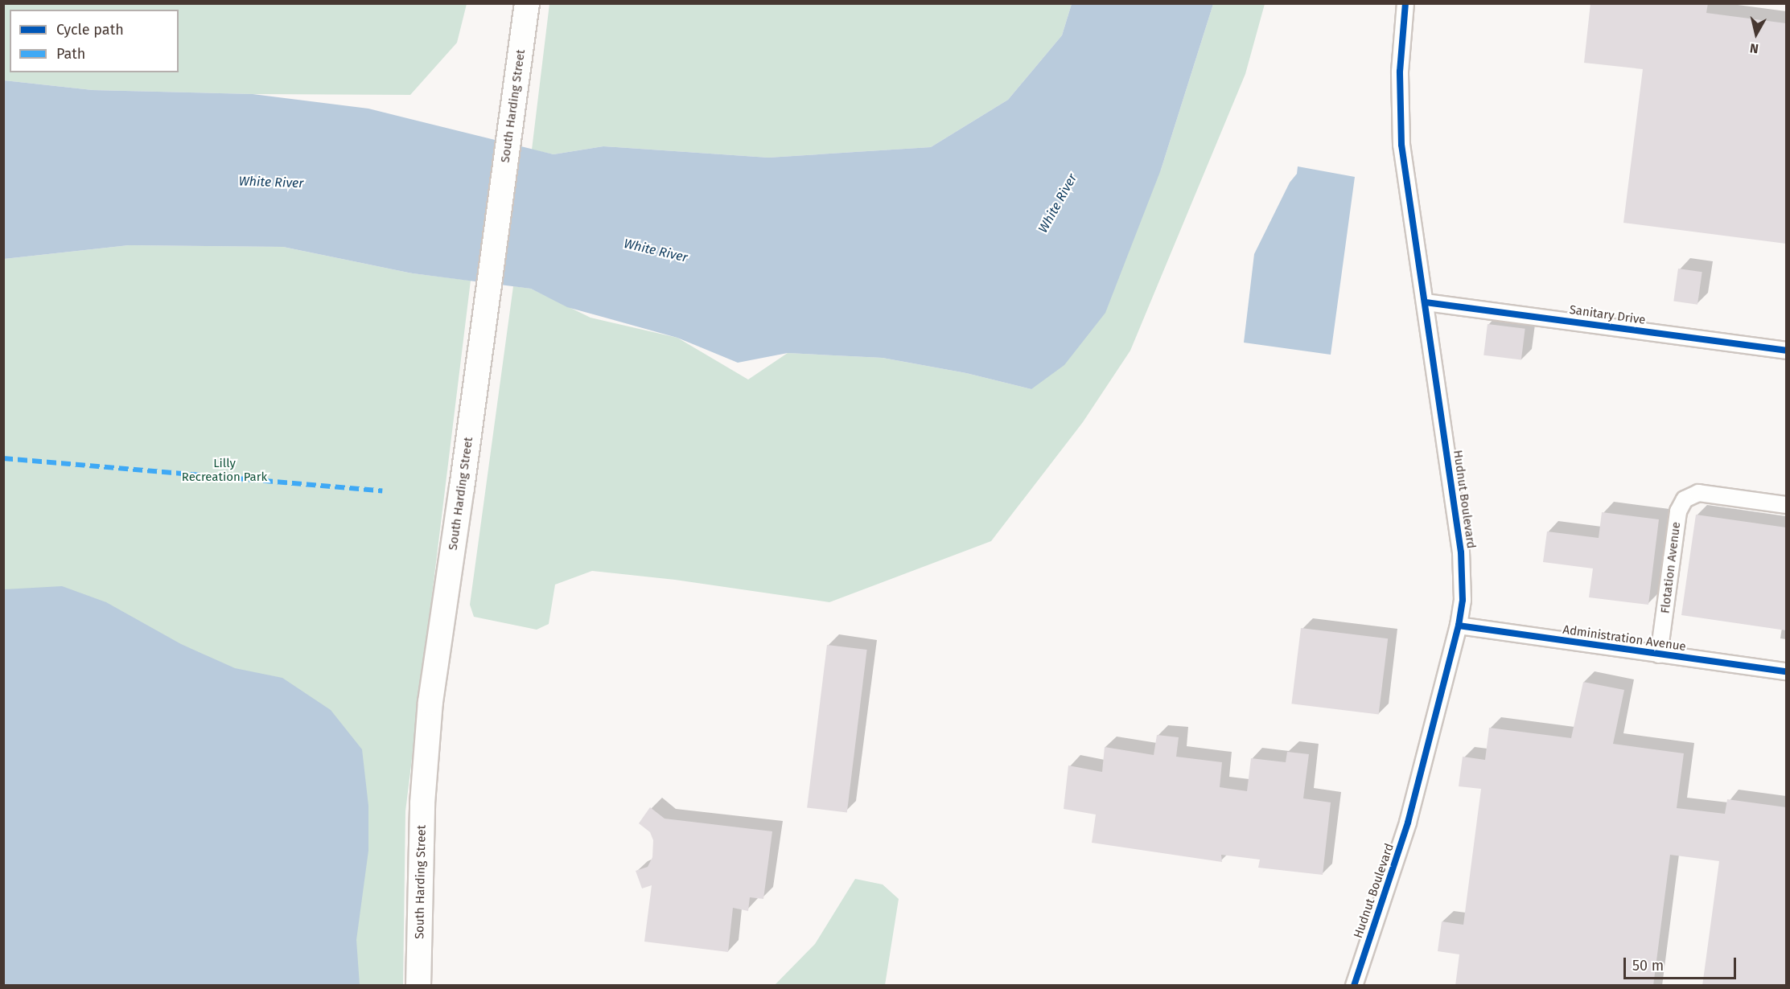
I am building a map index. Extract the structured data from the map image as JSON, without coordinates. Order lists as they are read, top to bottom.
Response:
{
  "streets": {
    "main road": ["South Harding Street"],
    "street": [
      "Sanitary Drive",
      "Hudnut Boulevard",
      "Flotation Avenue",
      "Administration Avenue"
    ]
  },
  "crossings": [
    ["Sanitary Drive", "Hudnut Boulevard"],
    ["Hudnut Boulevard", "Administration Avenue"],
    ["Flotation Avenue", "Administration Avenue"]
  ],
  "water": ["White River"],
  "parks": ["Lilly Recreation Park"],
  "legend": ["Cycle path", "Path"],
  "scale_bar": "50 m",
  "north": "bottom"
}
